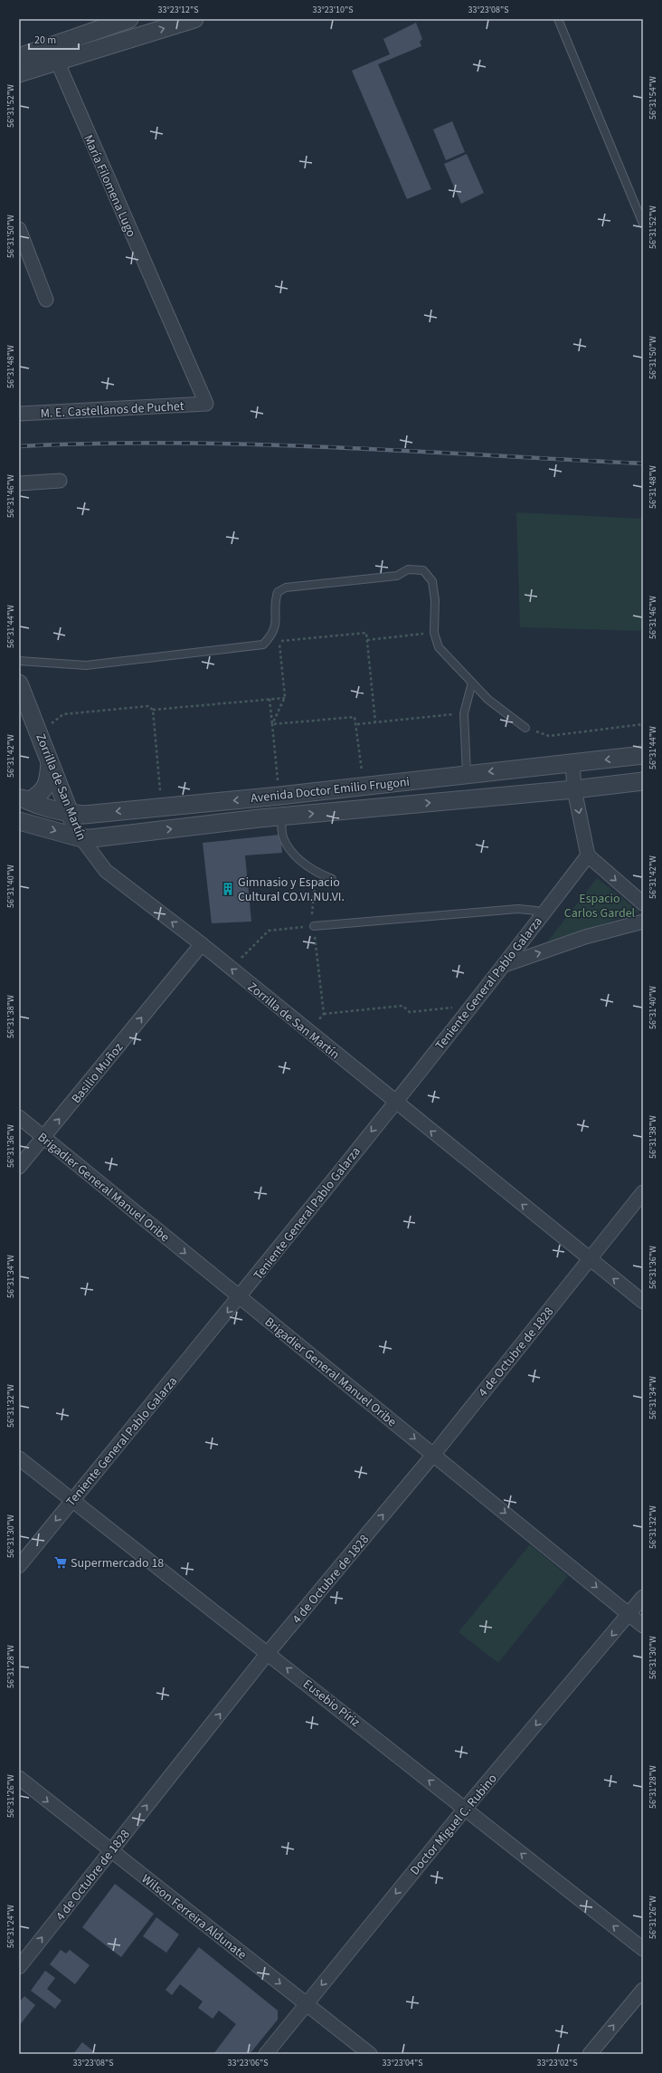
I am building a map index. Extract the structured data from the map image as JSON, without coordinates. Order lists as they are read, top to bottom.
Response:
{
  "streets": {
    "street": [
      "María Filomena Lugo",
      "M. E. Castellanos de Puchet",
      "Zorrilla de San Martín",
      "Avenida Doctor Emilio Frugoni",
      "Teniente General Pablo Galarza",
      "Basilio Muñoz",
      "Brigadier General Manuel Oribe",
      "4 de Octubre de 1828",
      "Eusebio Píriz",
      "Doctor Miguel C. Rubino",
      "Wilson Ferreira Aldunate"
    ]
  },
  "crossings": [
    ["María Filomena Lugo", "M. E. Castellanos de Puchet"],
    ["Zorrilla de San Martín", "Avenida Doctor Emilio Frugoni"],
    ["Zorrilla de San Martín", "Teniente General Pablo Galarza"],
    ["Zorrilla de San Martín", "Basilio Muñoz"],
    ["Zorrilla de San Martín", "4 de Octubre de 1828"],
    ["Teniente General Pablo Galarza", "Brigadier General Manuel Oribe"],
    ["Teniente General Pablo Galarza", "Eusebio Píriz"],
    ["Basilio Muñoz", "Brigadier General Manuel Oribe"],
    ["Brigadier General Manuel Oribe", "4 de Octubre de 1828"],
    ["Brigadier General Manuel Oribe", "Doctor Miguel C. Rubino"],
    ["4 de Octubre de 1828", "Eusebio Píriz"],
    ["4 de Octubre de 1828", "Wilson Ferreira Aldunate"],
    ["Eusebio Píriz", "Doctor Miguel C. Rubino"],
    ["Doctor Miguel C. Rubino", "Wilson Ferreira Aldunate"]
  ],
  "one_way": [
    "Zorrilla de San Martín",
    "Teniente General Pablo Galarza",
    "Basilio Muñoz",
    "Brigadier General Manuel Oribe",
    "4 de Octubre de 1828",
    "Eusebio Píriz",
    "Doctor Miguel C. Rubino",
    "Wilson Ferreira Aldunate"
  ],
  "parks": ["Espacio Carlos Gardel"],
  "places": {
    "building": ["Gimnasio y Espacio Cultural CO.VI.NU.VI."],
    "supermarket": ["Supermercado 18"]
  },
  "scale_bar": "20 m",
  "coordinates": [
    "33°23'12\"S",
    "33°23'10\"S",
    "33°23'08\"S",
    "56°31'54\"W",
    "56°31'52\"W",
    "56°31'50\"W",
    "56°31'48\"W",
    "56°31'46\"W",
    "56°31'44\"W",
    "56°31'42\"W",
    "56°31'40\"W",
    "56°31'38\"W",
    "56°31'36\"W",
    "56°31'34\"W",
    "56°31'32\"W",
    "56°31'30\"W",
    "56°31'28\"W",
    "56°31'26\"W",
    "56°31'24\"W",
    "33°23'06\"S",
    "33°23'04\"S",
    "33°23'02\"S"
  ]
}
